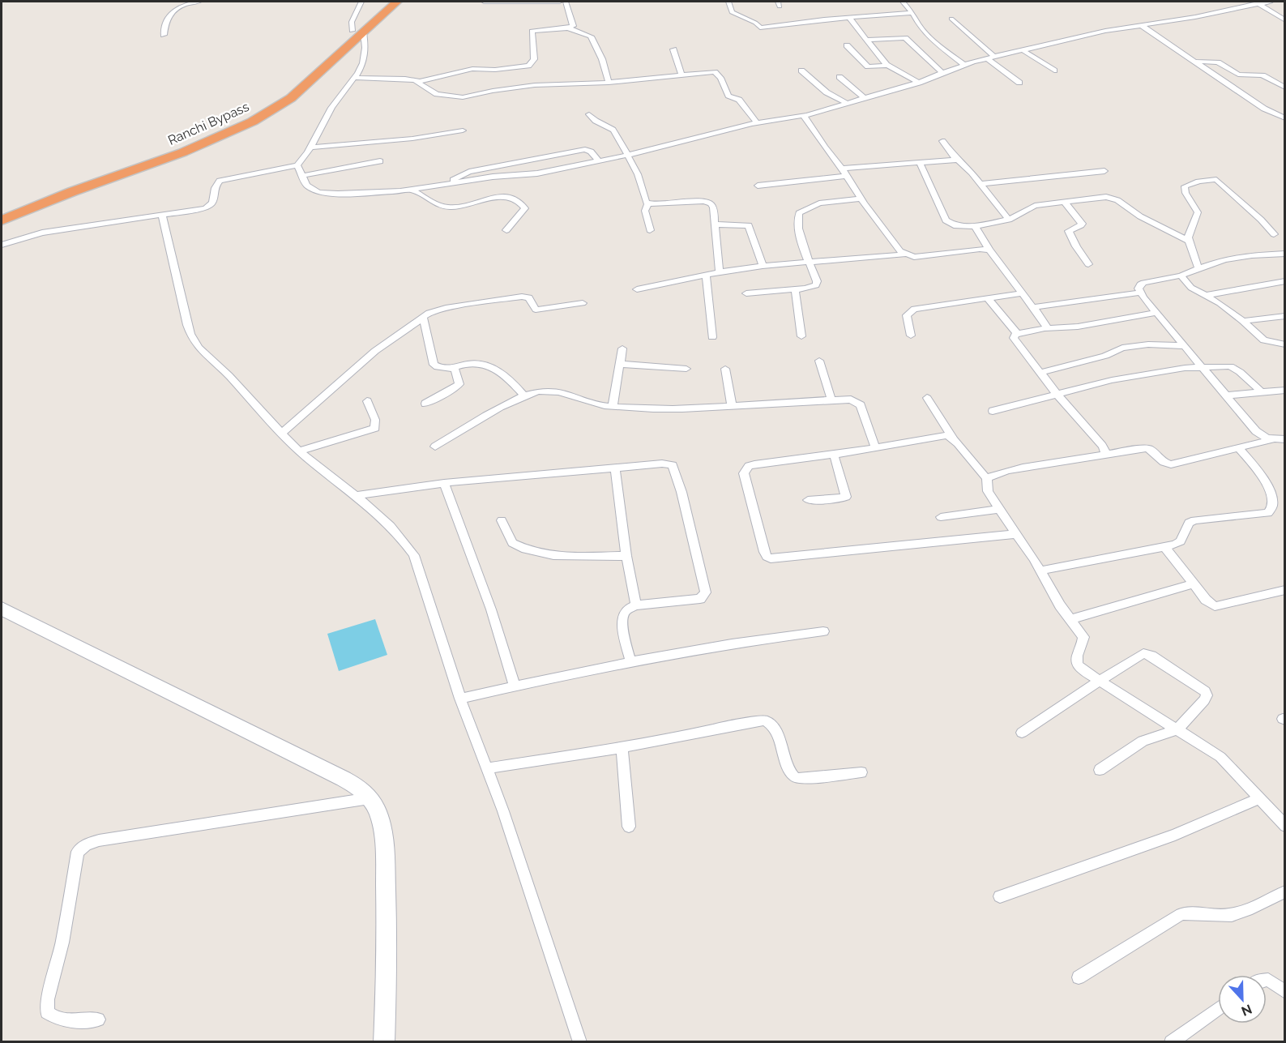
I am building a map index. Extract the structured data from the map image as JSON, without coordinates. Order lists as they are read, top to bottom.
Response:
{
  "streets": {
    "highway": ["Ranchi Bypass"]
  },
  "north": "bottom"
}
